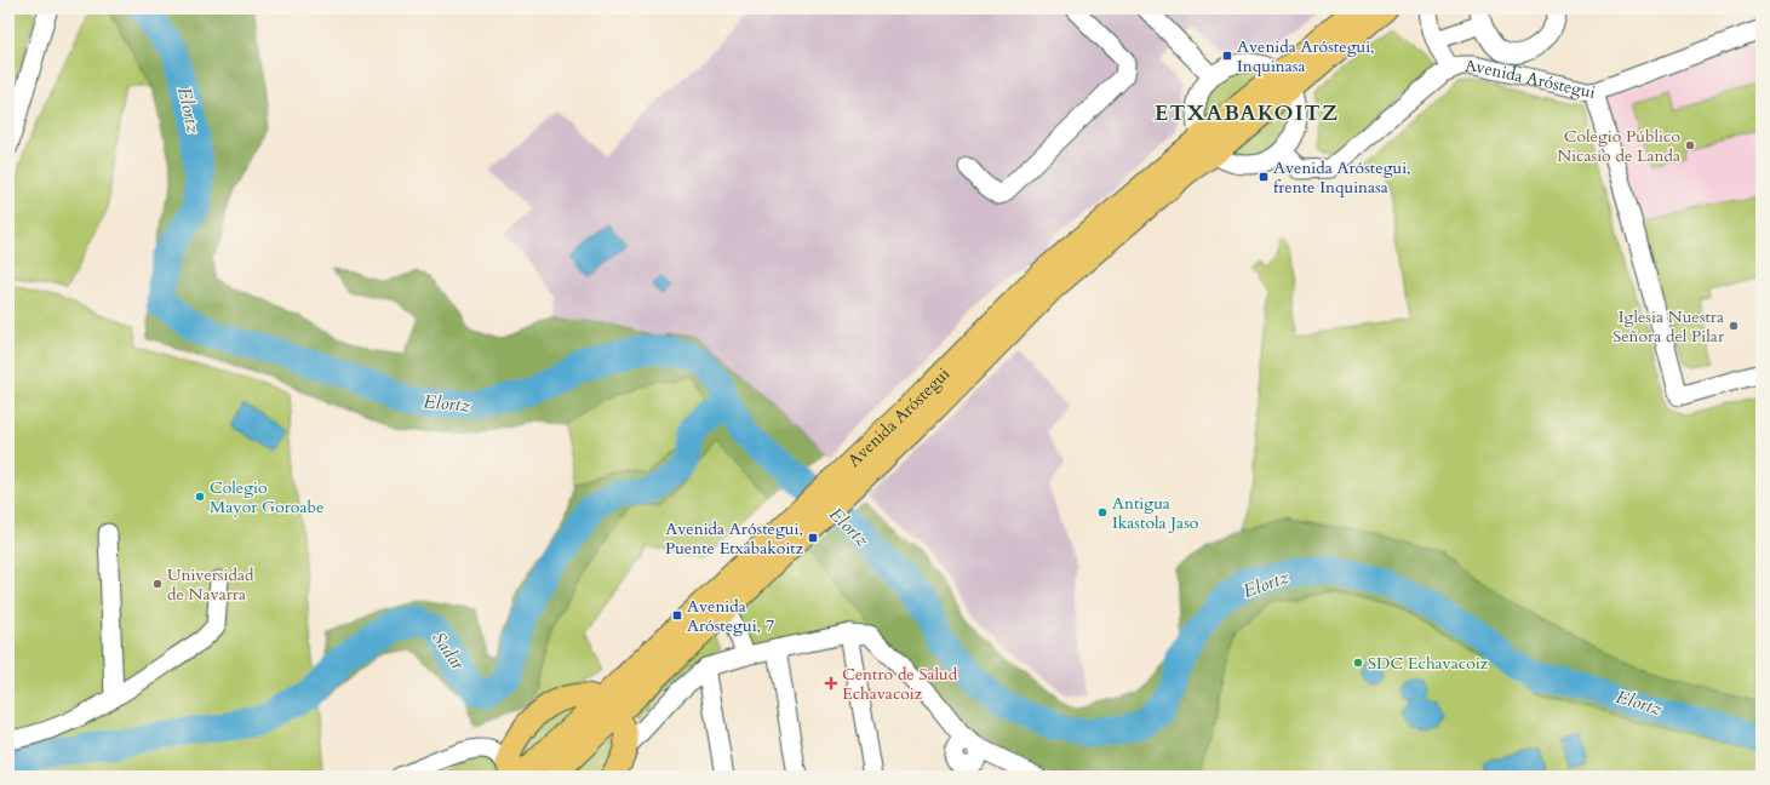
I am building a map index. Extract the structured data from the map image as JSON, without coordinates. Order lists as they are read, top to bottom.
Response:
{
  "streets": {
    "main road": ["Avenida Aróstegui"]
  },
  "districts": ["ETXABAKOITZ"],
  "water": ["Elortz", "Sadar"],
  "places": {
    "transit": [
      "Avenida Aróstegui, Inquinasa",
      "Avenida Aróstegui, frente Inquinasa",
      "Avenida Aróstegui, Puente Etxabakoitz",
      "Avenida Aróstegui, 7"
    ],
    "other": [
      "Colegio Público Nicasio de Landa",
      "Iglesia Nuestra Señora del Pilar",
      "Colegio Mayor Goroabe",
      "Antigua Ikastola Jaso",
      "Universidad de Navarra",
      "SDC Echavacoiz"
    ],
    "health": ["Centro de Salud Echavacoiz"]
  }
}
